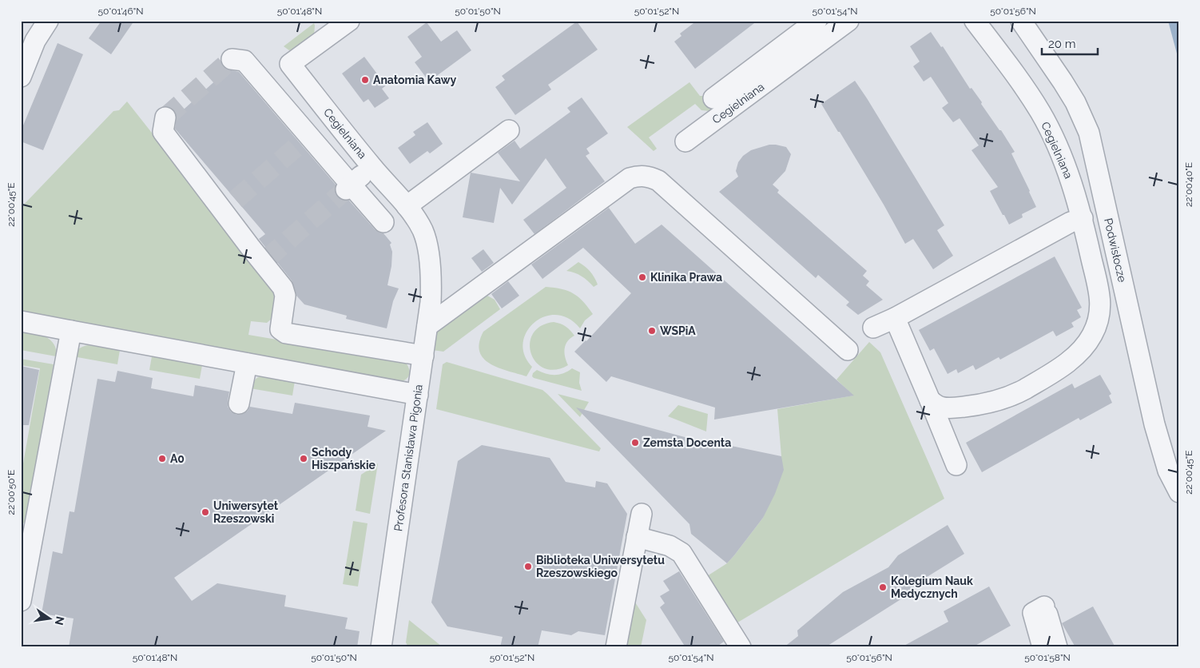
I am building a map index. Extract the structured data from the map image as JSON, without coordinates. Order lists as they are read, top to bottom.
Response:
{
  "streets": {
    "street": ["Cegielniana", "Podwisłocze", "Profesora Stanisława Pigonia"]
  },
  "crossings": [
    ["Cegielniana", "Profesora Stanisława Pigonia"]
  ],
  "places": [
    "Anatomia Kawy",
    "Klinika Prawa",
    "WSPiA",
    "Zemsta Docenta",
    "A0",
    "Schody Hiszpańskie",
    "Uniwersytet Rzeszowski",
    "Biblioteka Uniwersytetu Rzeszowskiego",
    "Kolegium Nauk Medycznych"
  ],
  "scale_bar": "20 m",
  "north": "right",
  "coordinates": [
    "50°01'46\"N",
    "50°01'48\"N",
    "50°01'50\"N",
    "50°01'52\"N",
    "50°01'54\"N",
    "50°01'56\"N",
    "22°00'40\"E",
    "22°00'45\"E",
    "22°00'50\"E",
    "50°01'58\"N"
  ]
}
